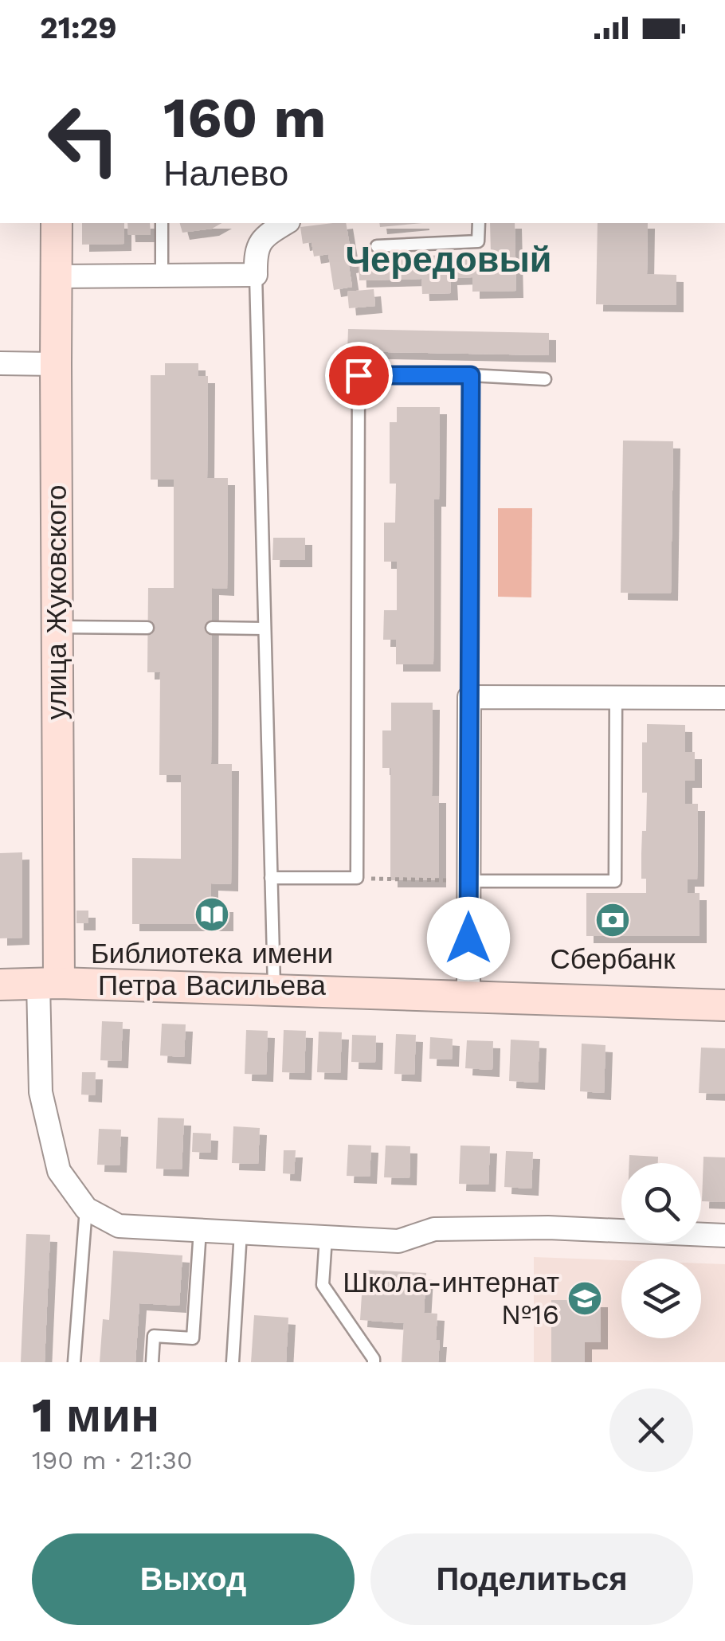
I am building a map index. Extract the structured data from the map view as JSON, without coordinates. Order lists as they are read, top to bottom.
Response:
{
  "streets": {
    "street": ["улица Жуковского"]
  },
  "districts": ["Чередовый"],
  "places": {
    "library": ["Библиотека имени Петра Васильева"],
    "bank": ["Сбербанк"],
    "school or university": ["Школа-интернат №16"]
  },
  "page": {
    "status": "21:29",
    "turn": ["160 m", "Налево"],
    "heading": ["1 мин", "190 m · 21:30"],
    "buttons": ["Выход", "Поделиться"]
  }
}
